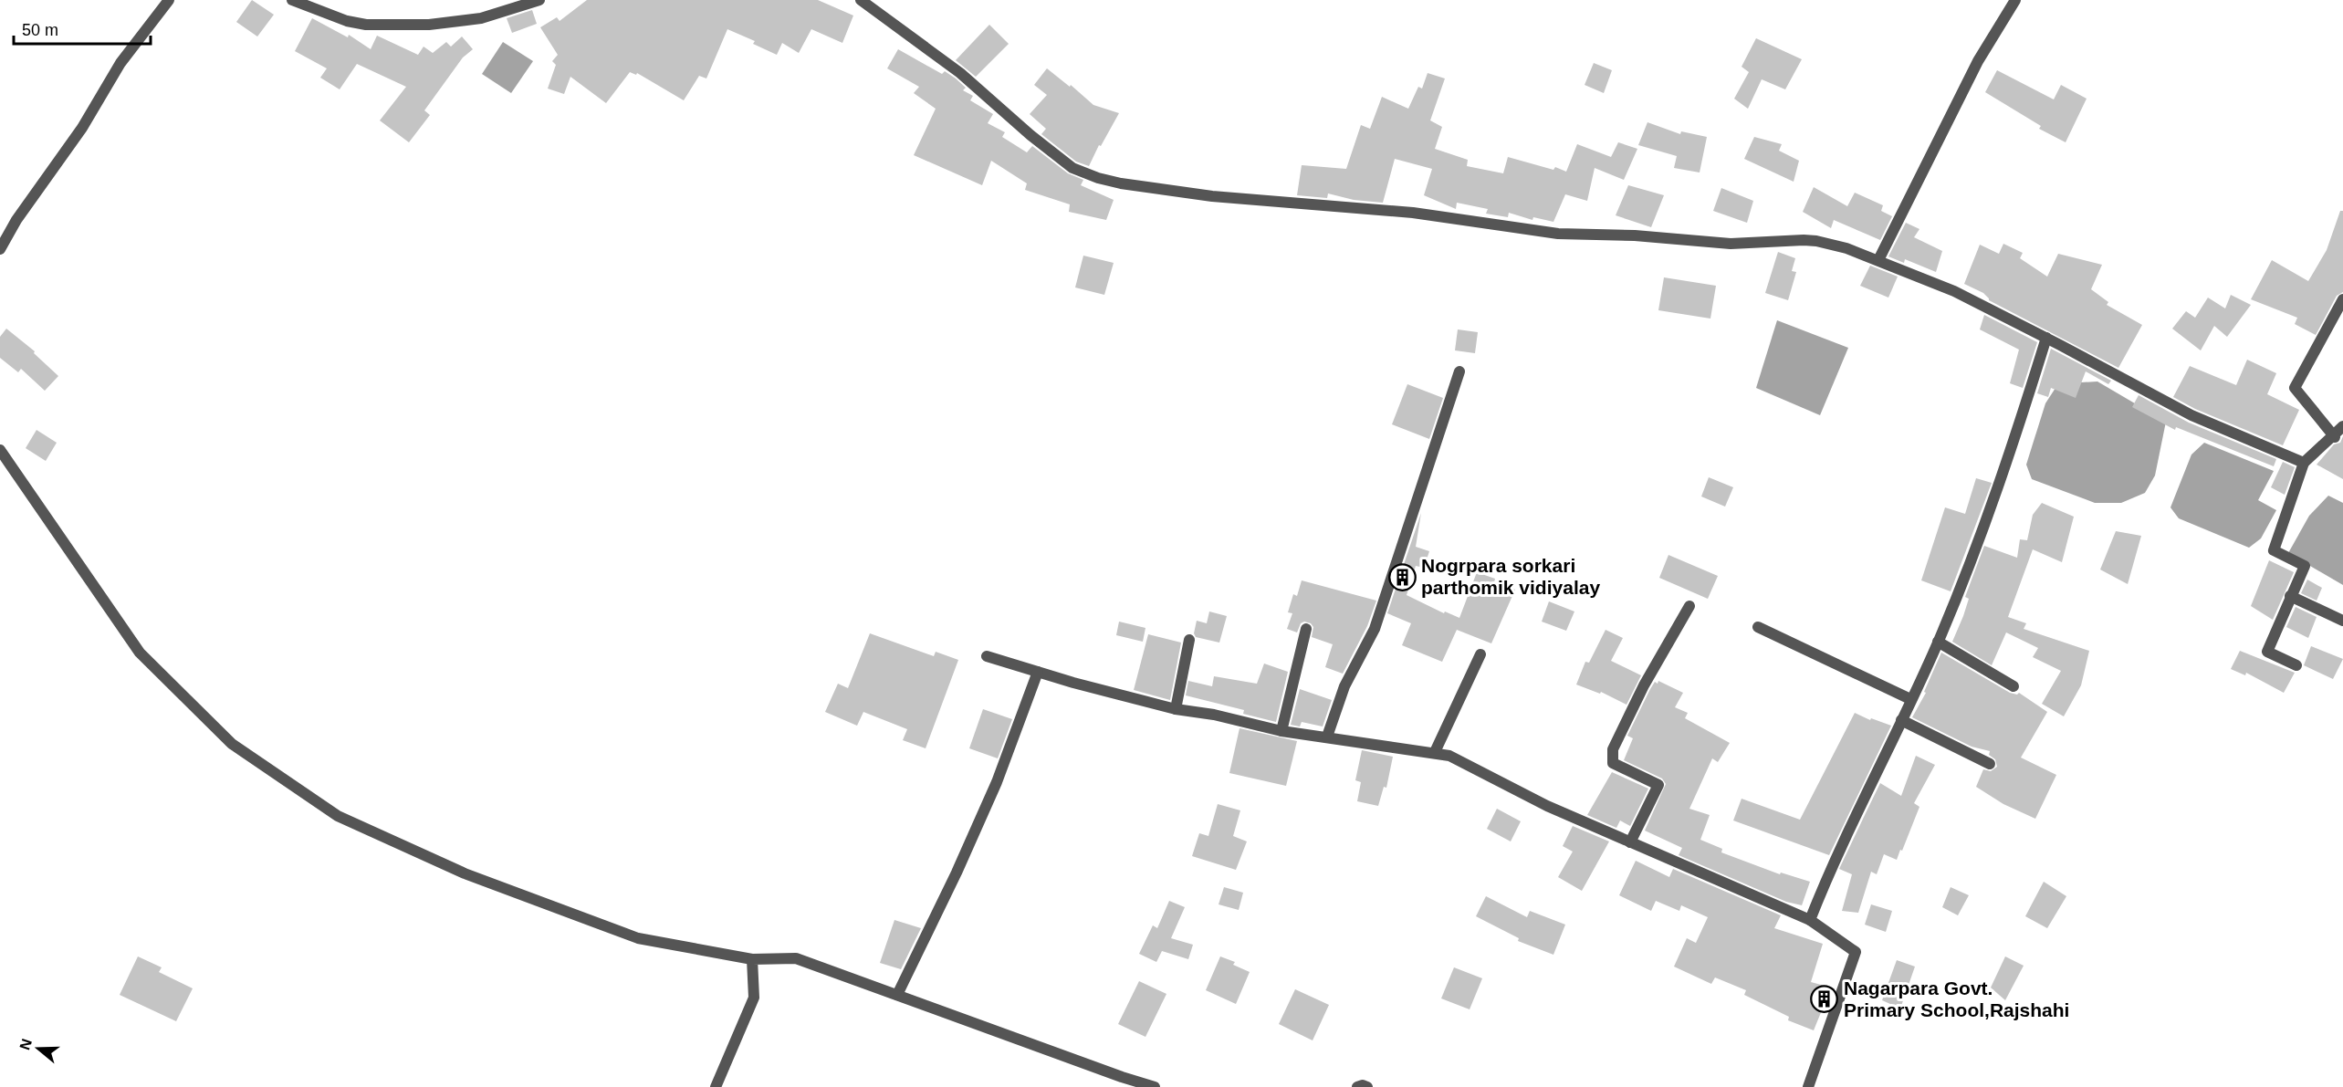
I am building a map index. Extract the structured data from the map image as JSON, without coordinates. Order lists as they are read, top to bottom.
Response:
{
  "places": {
    "building": ["Nogrpara sorkari parthomik vidiyalay", "Nagarpara Govt. Primary School,Rajshahi"]
  },
  "scale_bar": "50 m",
  "north": "left"
}
